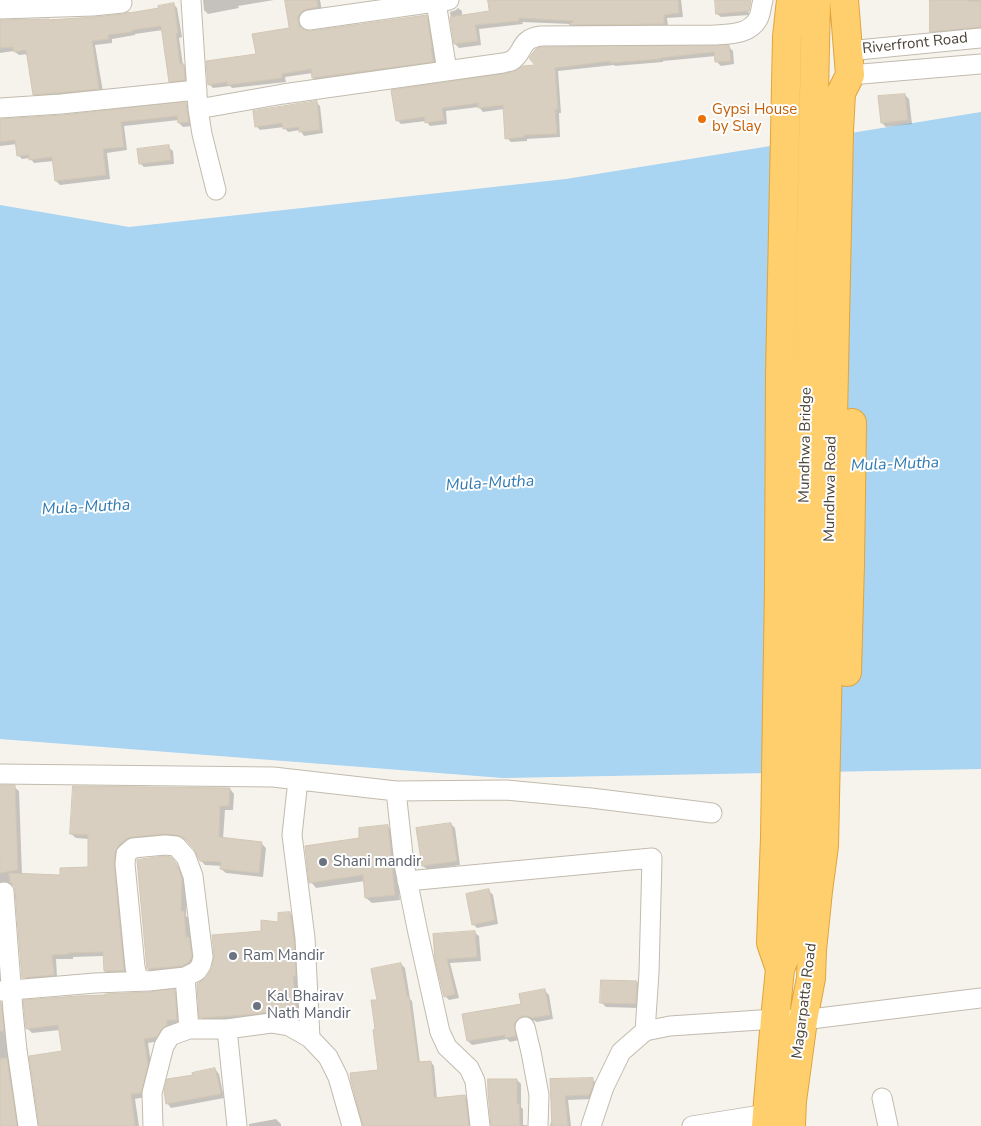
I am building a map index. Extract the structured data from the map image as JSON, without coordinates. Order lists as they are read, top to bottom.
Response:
{
  "streets": {
    "highway": ["Mundhwa Bridge", "Mundhwa Road", "Magarpatta Road"],
    "street": ["Riverfront Road"]
  },
  "crossings": [
    ["Riverfront Road", "Mundhwa Road"],
    ["Mundhwa Road", "Magarpatta Road"]
  ],
  "water": ["Mula-Mutha"],
  "places": [
    "Gypsi House by Slay",
    "Shani mandir",
    "Ram Mandir",
    "Kal Bhairav Nath Mandir"
  ]
}
